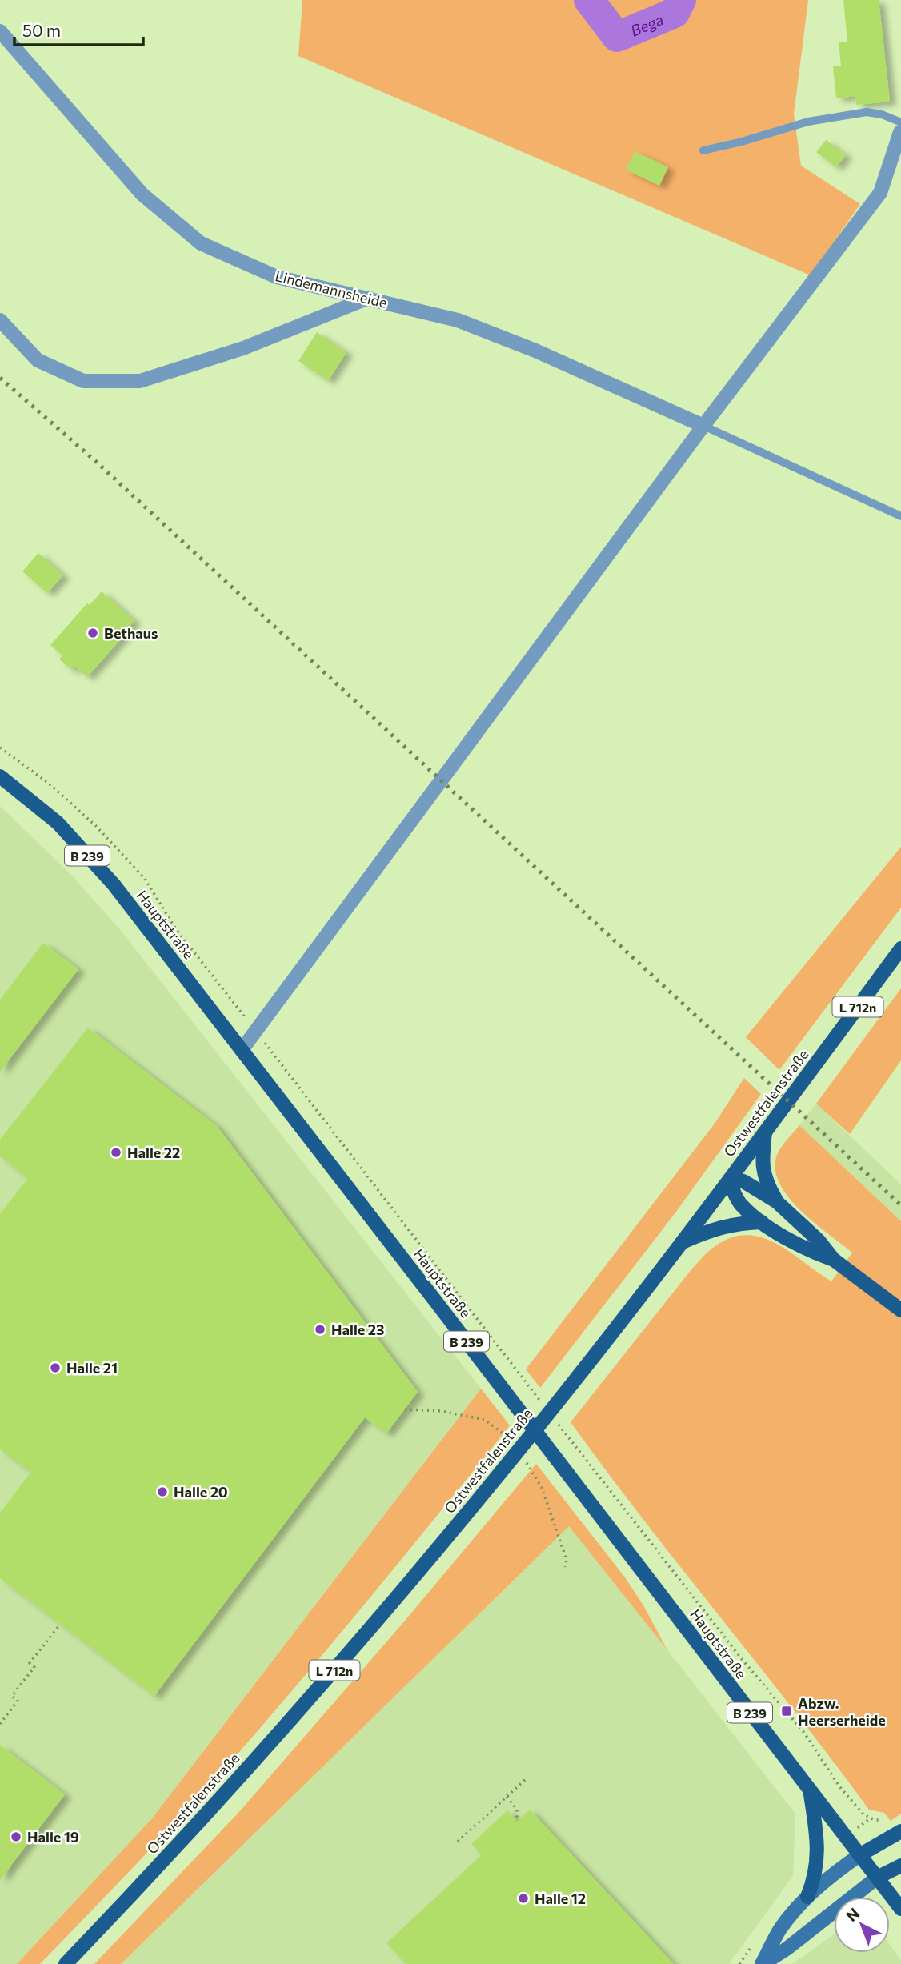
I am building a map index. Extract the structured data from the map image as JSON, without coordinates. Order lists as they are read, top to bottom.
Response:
{
  "streets": {
    "main road": [
      "B 239",
      "Hauptstraße",
      "L 712n",
      "Ostwestfalenstraße"
    ],
    "street": ["Lindemannsheide"]
  },
  "water": ["Bega"],
  "places": {
    "other": [
      "Bethaus",
      "Halle 22",
      "Halle 23",
      "Halle 21",
      "Halle 20",
      "Halle 19",
      "Halle 12"
    ],
    "transit": ["Abzw. Heerserheide"]
  },
  "scale_bar": "50 m",
  "north": "top left"
}
